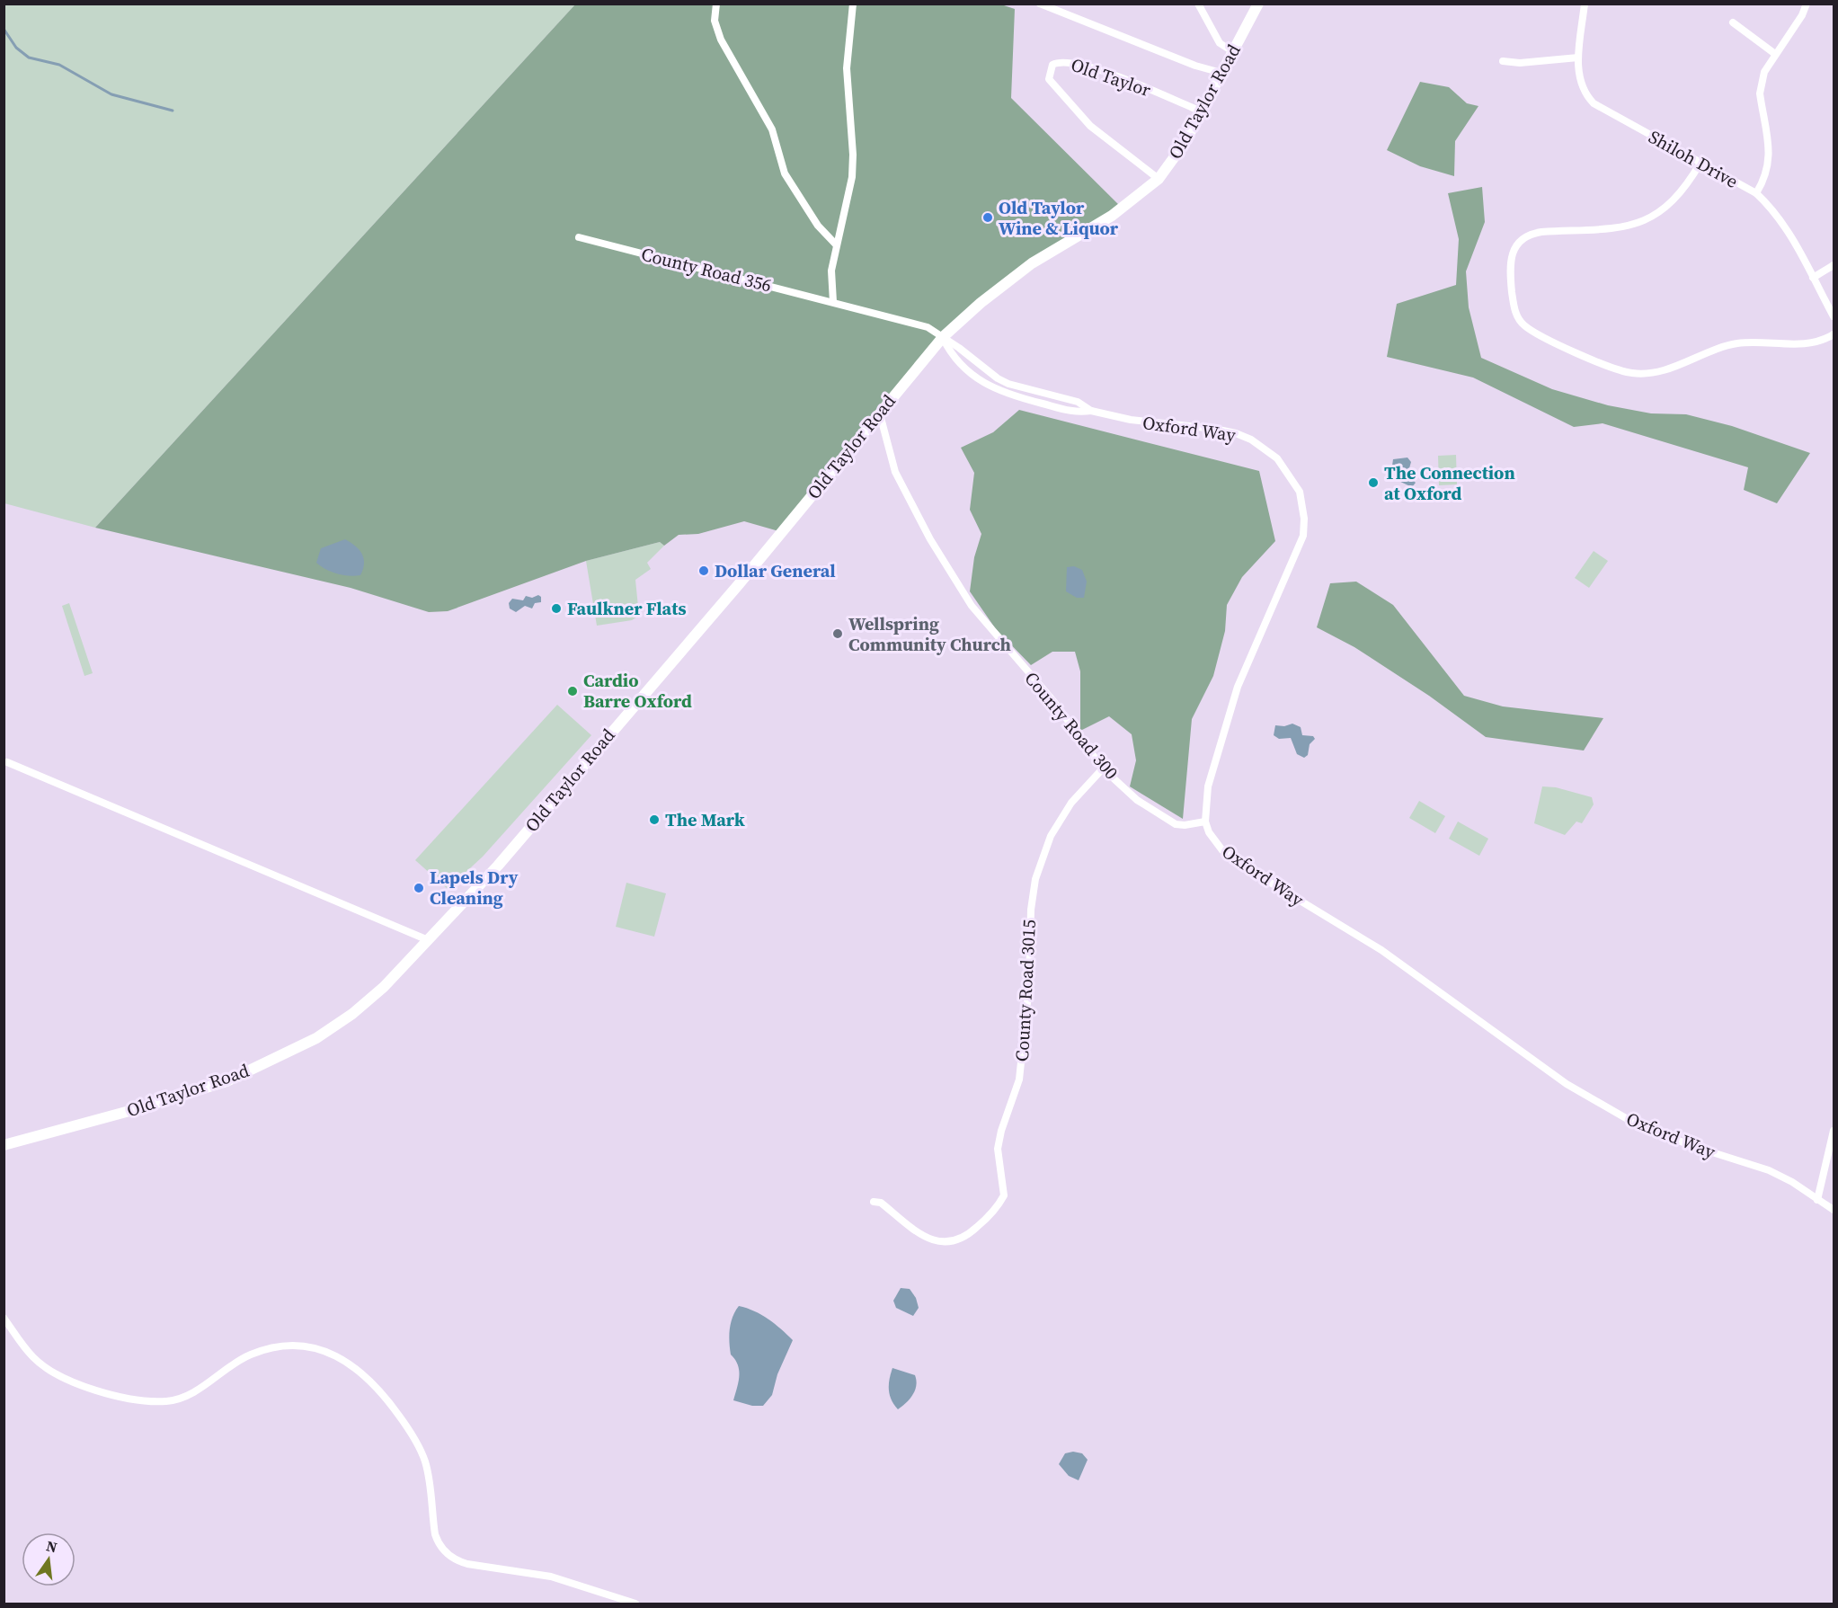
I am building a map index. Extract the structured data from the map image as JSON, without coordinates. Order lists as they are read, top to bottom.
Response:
{
  "streets": {
    "street": [
      "Old Taylor",
      "Old Taylor Road",
      "Shiloh Drive",
      "County Road 356",
      "Oxford Way",
      "County Road 300",
      "County Road 3015"
    ]
  },
  "crossings": [
    ["Old Taylor", "Old Taylor Road"],
    ["Old Taylor Road", "County Road 356"],
    ["Old Taylor Road", "Oxford Way"],
    ["Old Taylor Road", "County Road 300"],
    ["County Road 356", "Oxford Way"],
    ["Oxford Way", "County Road 300"],
    ["County Road 300", "County Road 3015"]
  ],
  "places": [
    "Old Taylor Wine & Liquor",
    "The Connection at Oxford",
    "Dollar General",
    "Faulkner Flats",
    "Wellspring Community Church",
    "Cardio Barre Oxford",
    "The Mark",
    "Lapels Dry Cleaning"
  ],
  "north": "top"
}
